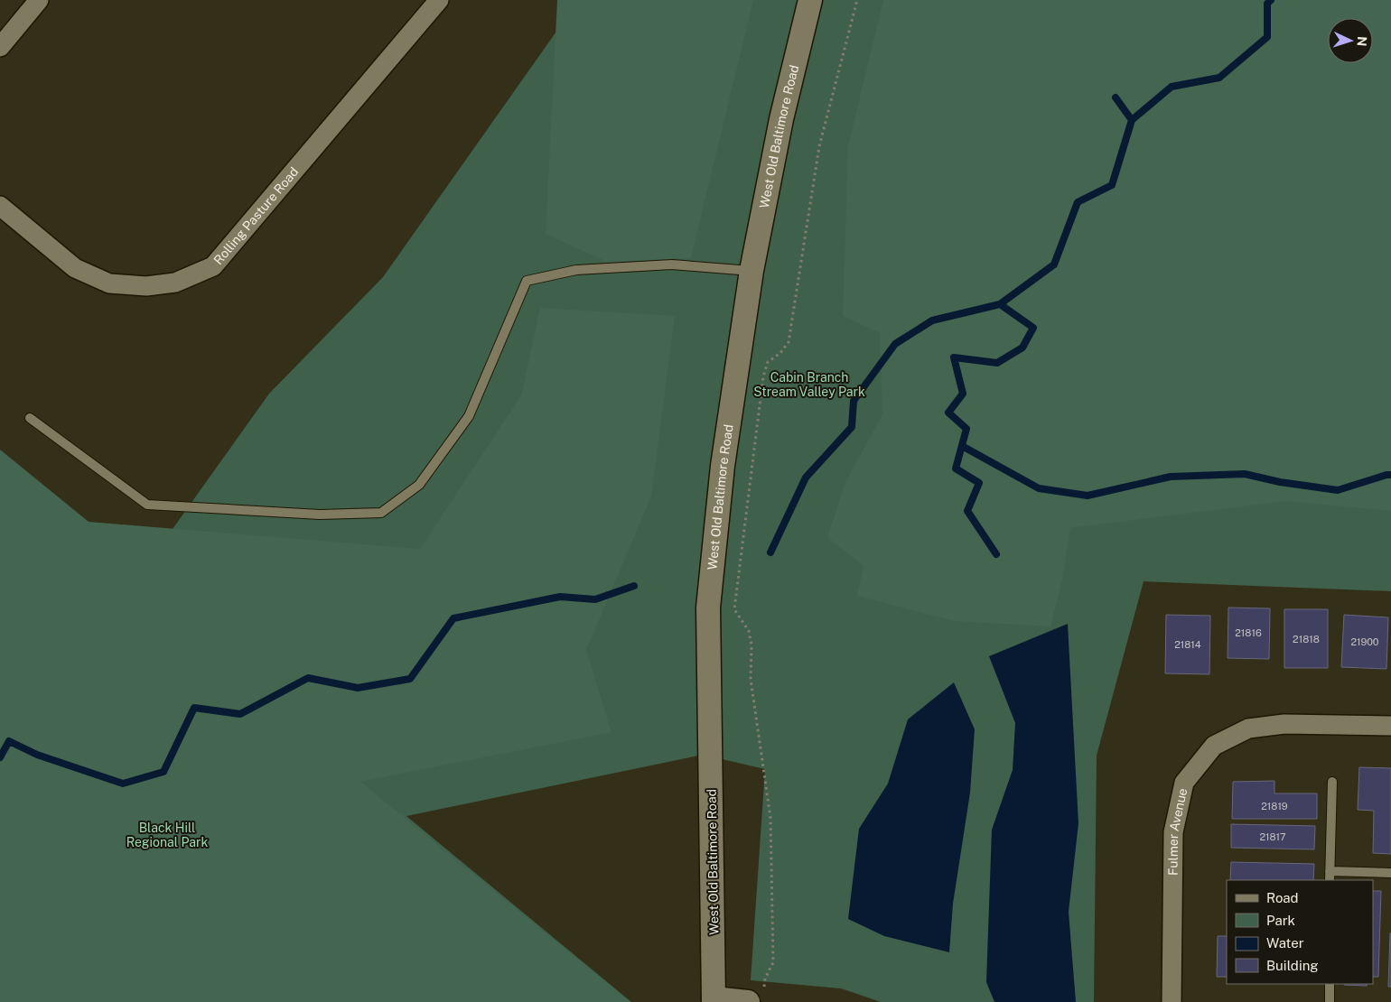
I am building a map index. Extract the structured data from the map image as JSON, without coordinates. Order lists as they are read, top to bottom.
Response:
{
  "streets": {
    "street": ["West Old Baltimore Road", "Rolling Pasture Road", "Fulmer Avenue"]
  },
  "parks": ["Cabin Branch Stream Valley Park", "Black Hill Regional Park"],
  "house_numbers": [
    "21816",
    "21818",
    "21900",
    "21814",
    "21819",
    "21817"
  ],
  "legend": [
    "Road",
    "Park",
    "Water",
    "Building"
  ],
  "north": "right"
}
